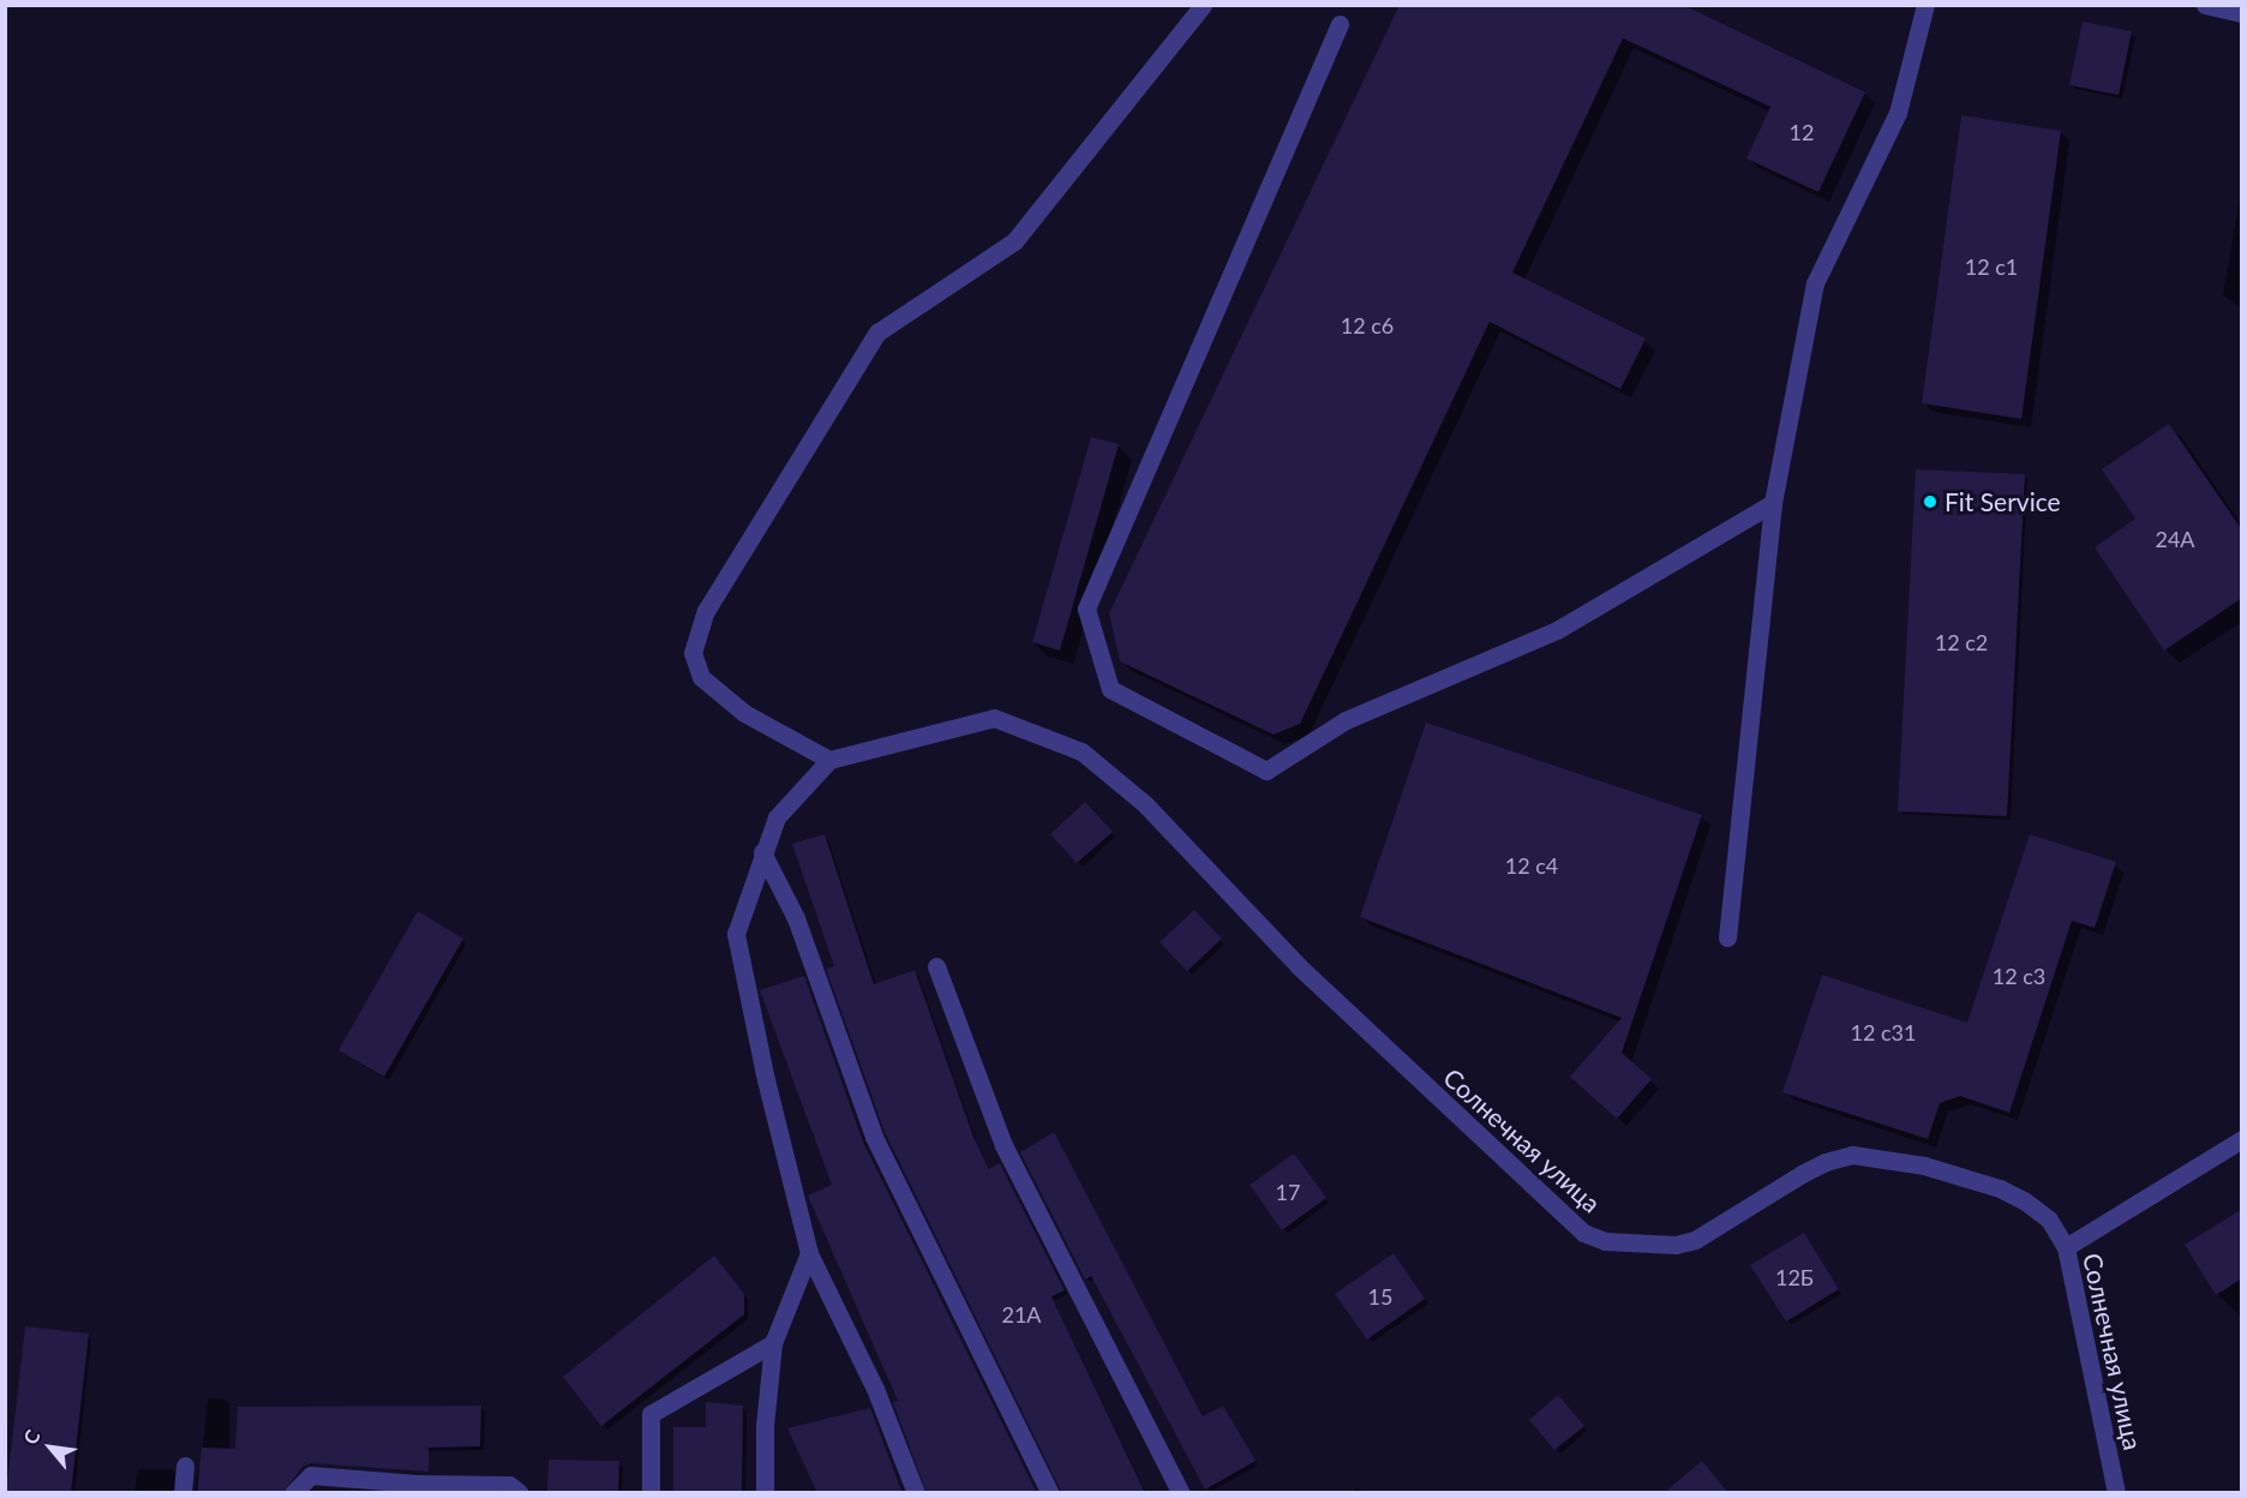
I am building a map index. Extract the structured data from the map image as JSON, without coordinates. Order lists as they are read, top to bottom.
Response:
{
  "streets": {
    "street": ["Солнечная улица"]
  },
  "places": ["Fit Service"],
  "house_numbers": [
    "12",
    "12 с1",
    "12 с6",
    "24А",
    "12 с2",
    "12 с4",
    "12 с3",
    "12 с31",
    "17",
    "12Б",
    "15",
    "21А"
  ],
  "north": "top left"
}
